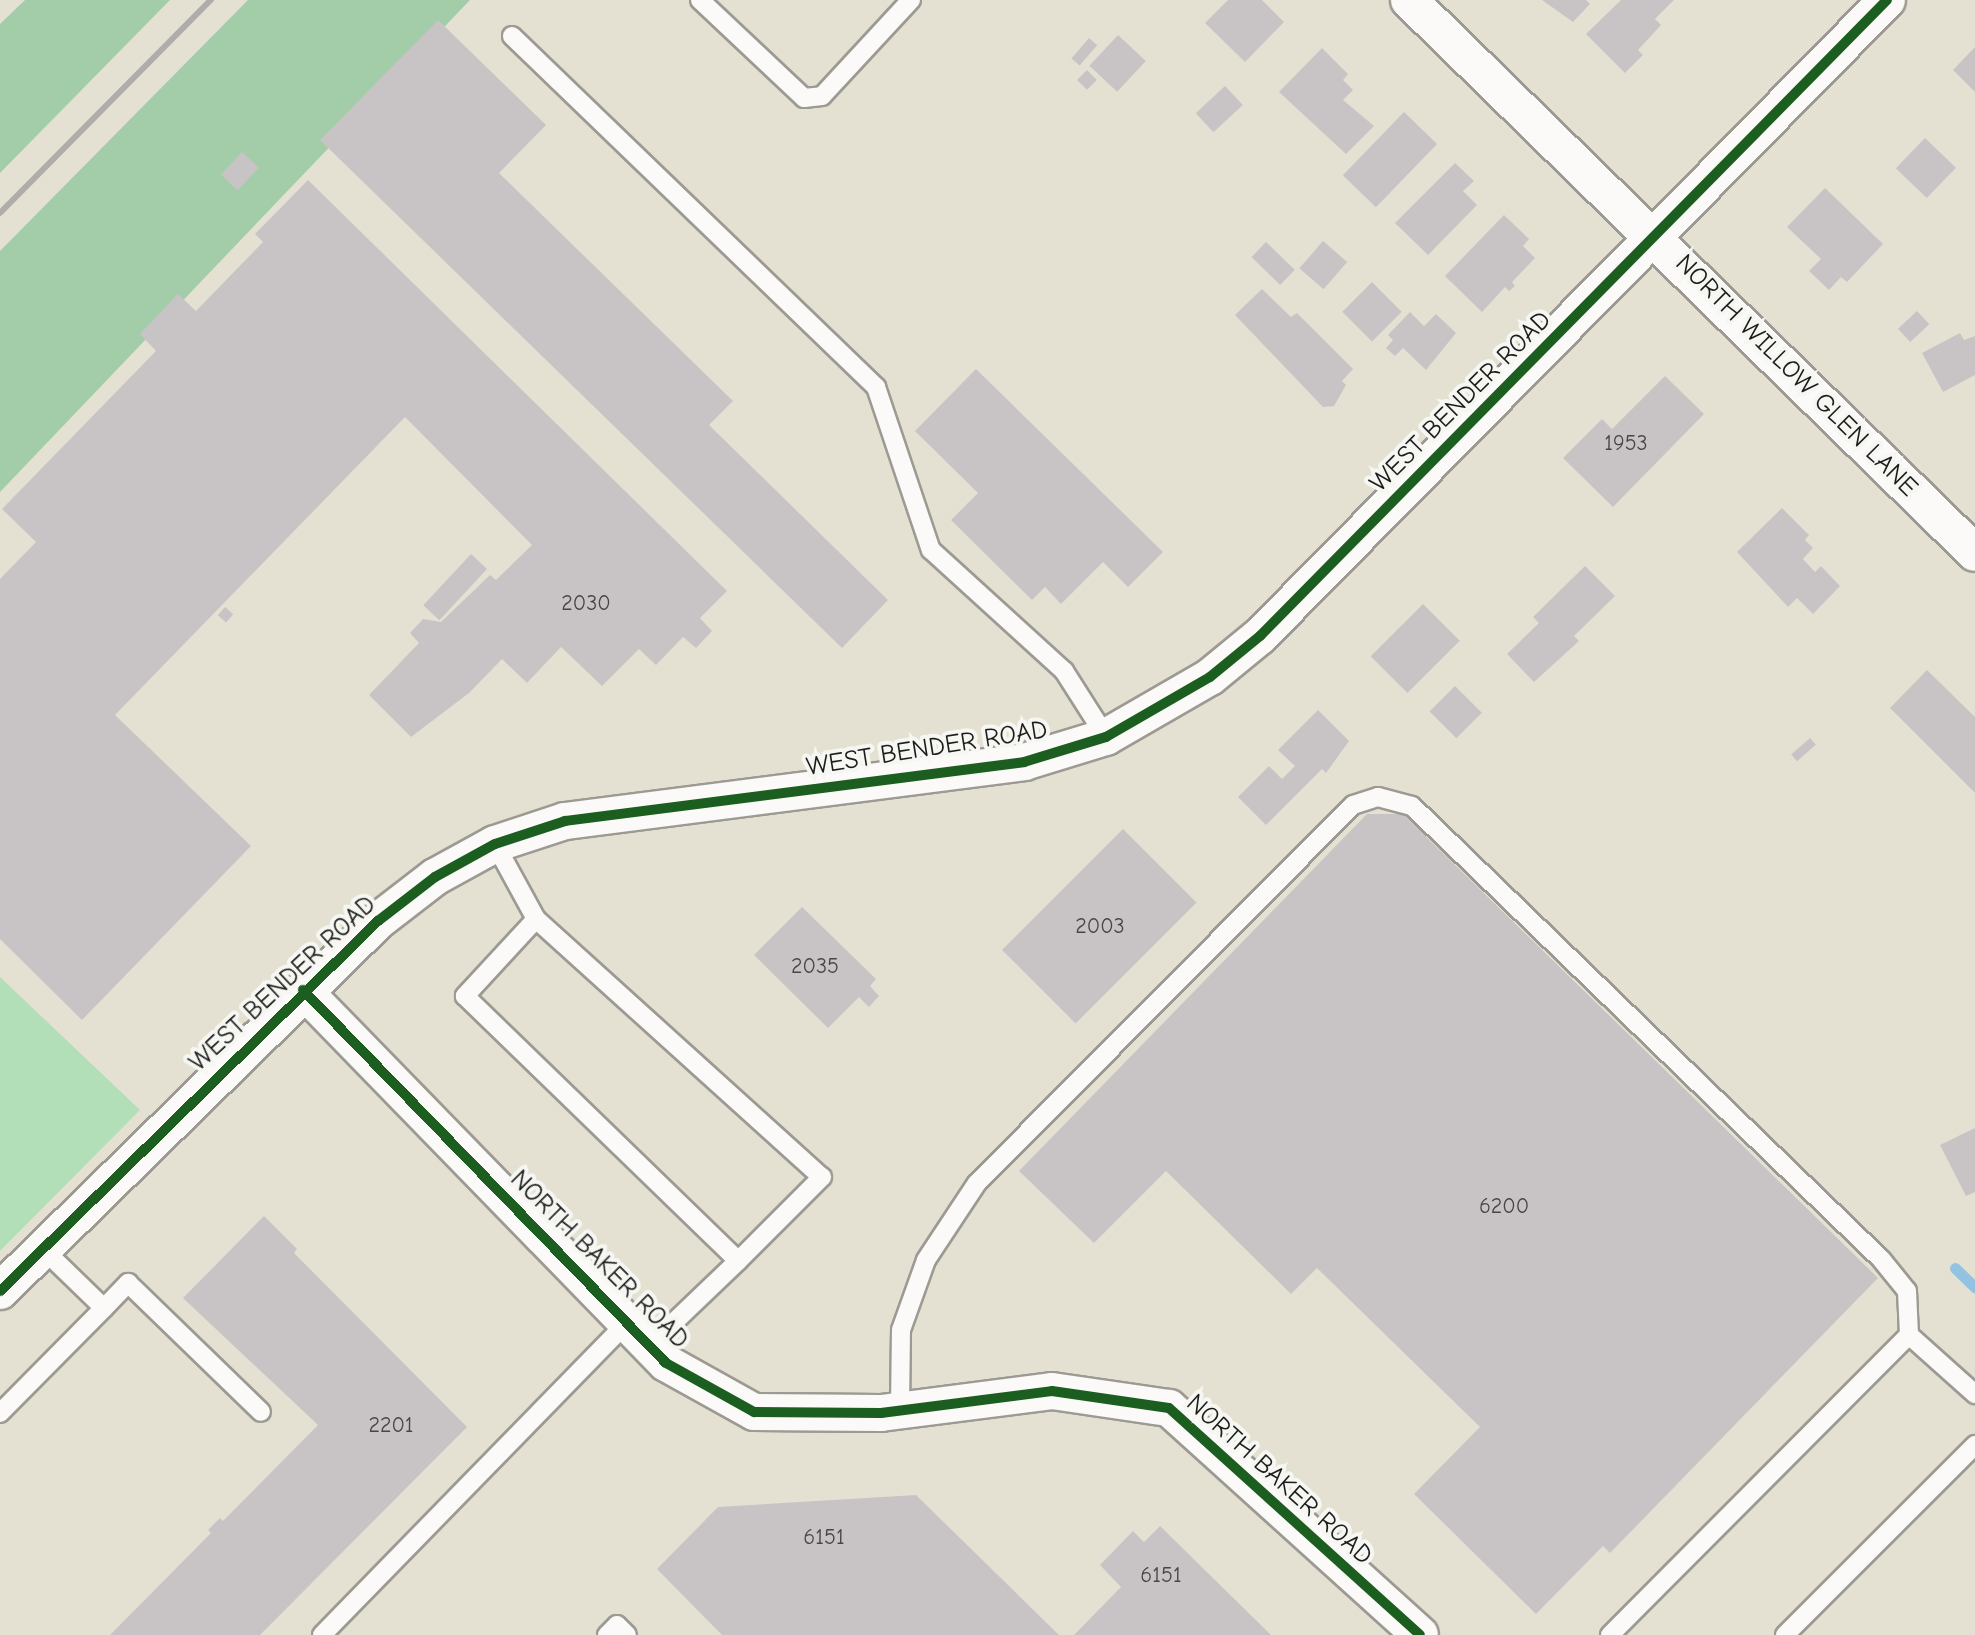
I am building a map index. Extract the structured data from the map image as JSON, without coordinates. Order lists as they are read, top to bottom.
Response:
{
  "streets": {
    "street": ["NORTH WILLOW GLEN LANE", "WEST BENDER ROAD", "NORTH BAKER ROAD"]
  },
  "crossings": [
    ["NORTH WILLOW GLEN LANE", "WEST BENDER ROAD"],
    ["WEST BENDER ROAD", "NORTH BAKER ROAD"]
  ],
  "house_numbers": [
    "1953",
    "2030",
    "2003",
    "2035",
    "6200",
    "2201",
    "6151",
    "6151"
  ]
}
